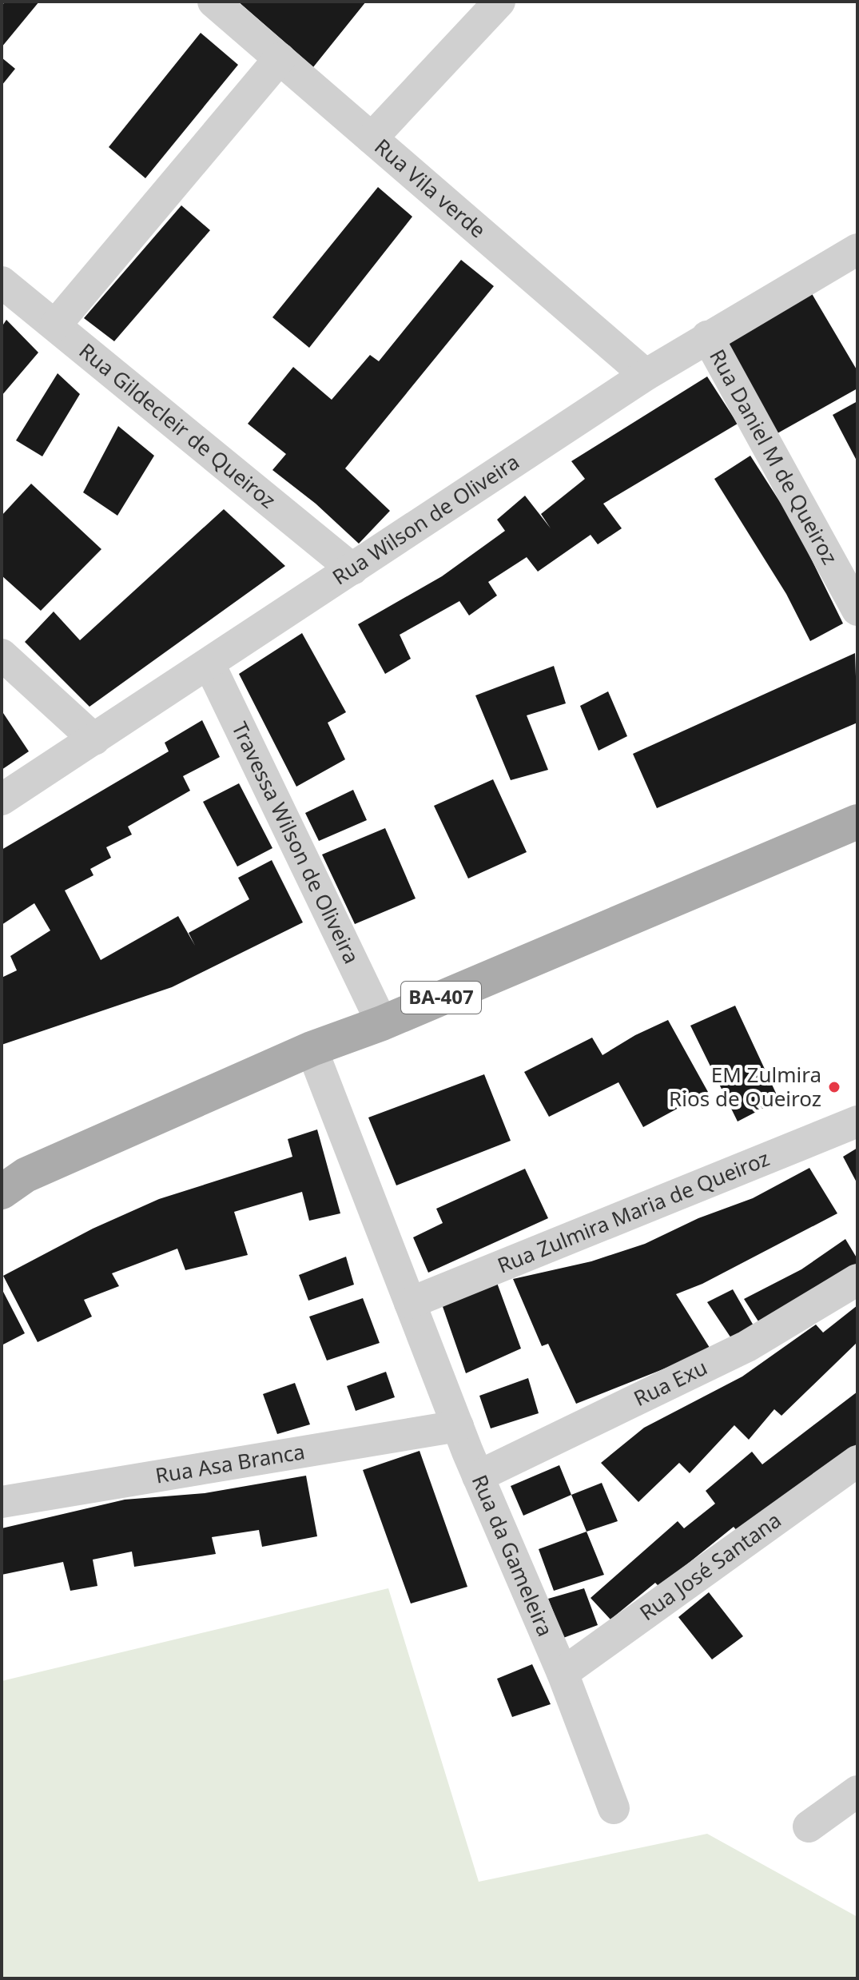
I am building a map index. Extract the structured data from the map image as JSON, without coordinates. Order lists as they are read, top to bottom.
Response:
{
  "streets": {
    "main road": ["BA-407"],
    "street": [
      "Rua Vila verde",
      "Rua Gildecleir de Queiroz",
      "Rua Daniel M de Queiroz",
      "Rua Wilson de Oliveira",
      "Travessa Wilson de Oliveira",
      "Rua Zulmira Maria de Queiroz",
      "Rua Exu",
      "Rua Asa Branca",
      "Rua da Gameleira",
      "Rua José Santana"
    ]
  },
  "crossings": [
    ["Rua Vila verde", "Rua Wilson de Oliveira"],
    ["Rua Gildecleir de Queiroz", "Rua Wilson de Oliveira"],
    ["Rua Daniel M de Queiroz", "Rua Wilson de Oliveira"],
    ["Rua Wilson de Oliveira", "Travessa Wilson de Oliveira"],
    ["Travessa Wilson de Oliveira", "BA-407"],
    ["Rua Zulmira Maria de Queiroz", "Rua da Gameleira"],
    ["Rua Exu", "Rua da Gameleira"],
    ["Rua Asa Branca", "Rua da Gameleira"],
    ["Rua da Gameleira", "Rua José Santana"]
  ],
  "places": ["EM Zulmira Rios de Queiroz"]
}
